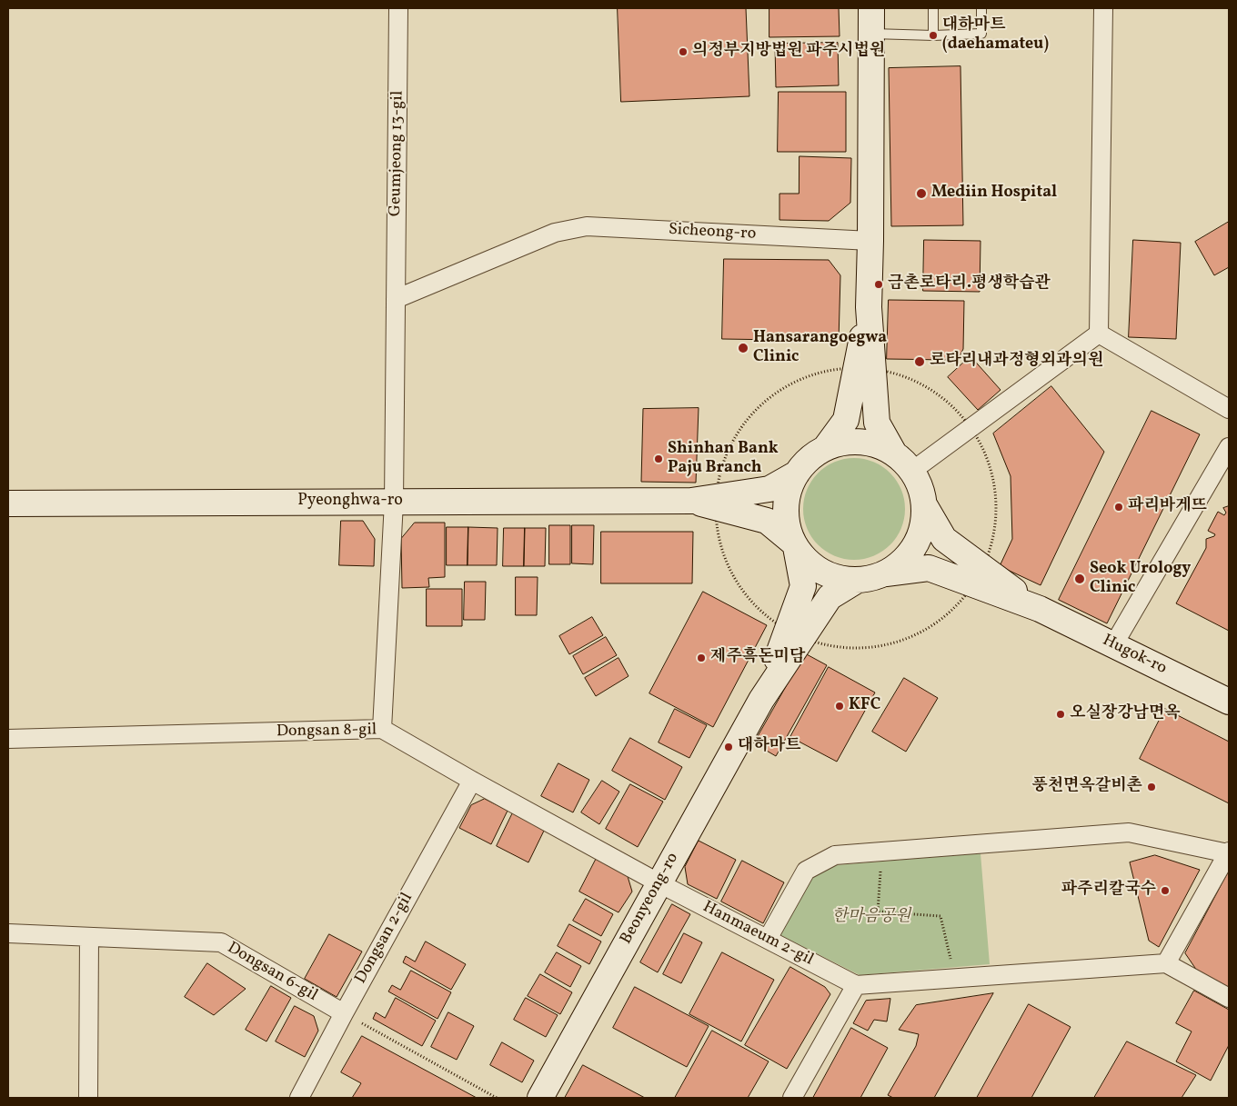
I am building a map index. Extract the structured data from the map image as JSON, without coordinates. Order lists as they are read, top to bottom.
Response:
{
  "streets": {
    "street": [
      "Geumjeong 13-gil",
      "Sicheong-ro",
      "Pyeonghwa-ro",
      "Hugok-ro",
      "Dongsan 8-gil",
      "Beonyeong-ro",
      "Hanmaeum 2-gil",
      "Dongsan 2-gil",
      "Dongsan 6-gil"
    ]
  },
  "crossings": [
    ["Geumjeong 13-gil", "Sicheong-ro"],
    ["Geumjeong 13-gil", "Pyeonghwa-ro"],
    ["Geumjeong 13-gil", "Dongsan 8-gil"],
    ["Dongsan 8-gil", "Beonyeong-ro"],
    ["Dongsan 8-gil", "Hanmaeum 2-gil"],
    ["Dongsan 8-gil", "Dongsan 2-gil"],
    ["Beonyeong-ro", "Hanmaeum 2-gil"],
    ["Dongsan 2-gil", "Dongsan 6-gil"]
  ],
  "parks": ["한마음공원"],
  "places": [
    "대하마트 (daehamateu)",
    "의정부지방법원 파주시법원",
    "Mediin Hospital",
    "금촌로타리.평생학습관",
    "Hansarangoegwa Clinic",
    "로타리내과정형외과의원",
    "Shinhan Bank Paju Branch",
    "파리바게뜨",
    "Seok Urology Clinic",
    "제주흑돈미담",
    "KFC",
    "오실장강남면옥",
    "대하마트",
    "풍천면옥갈비촌",
    "파주리칼국수"
  ]
}
